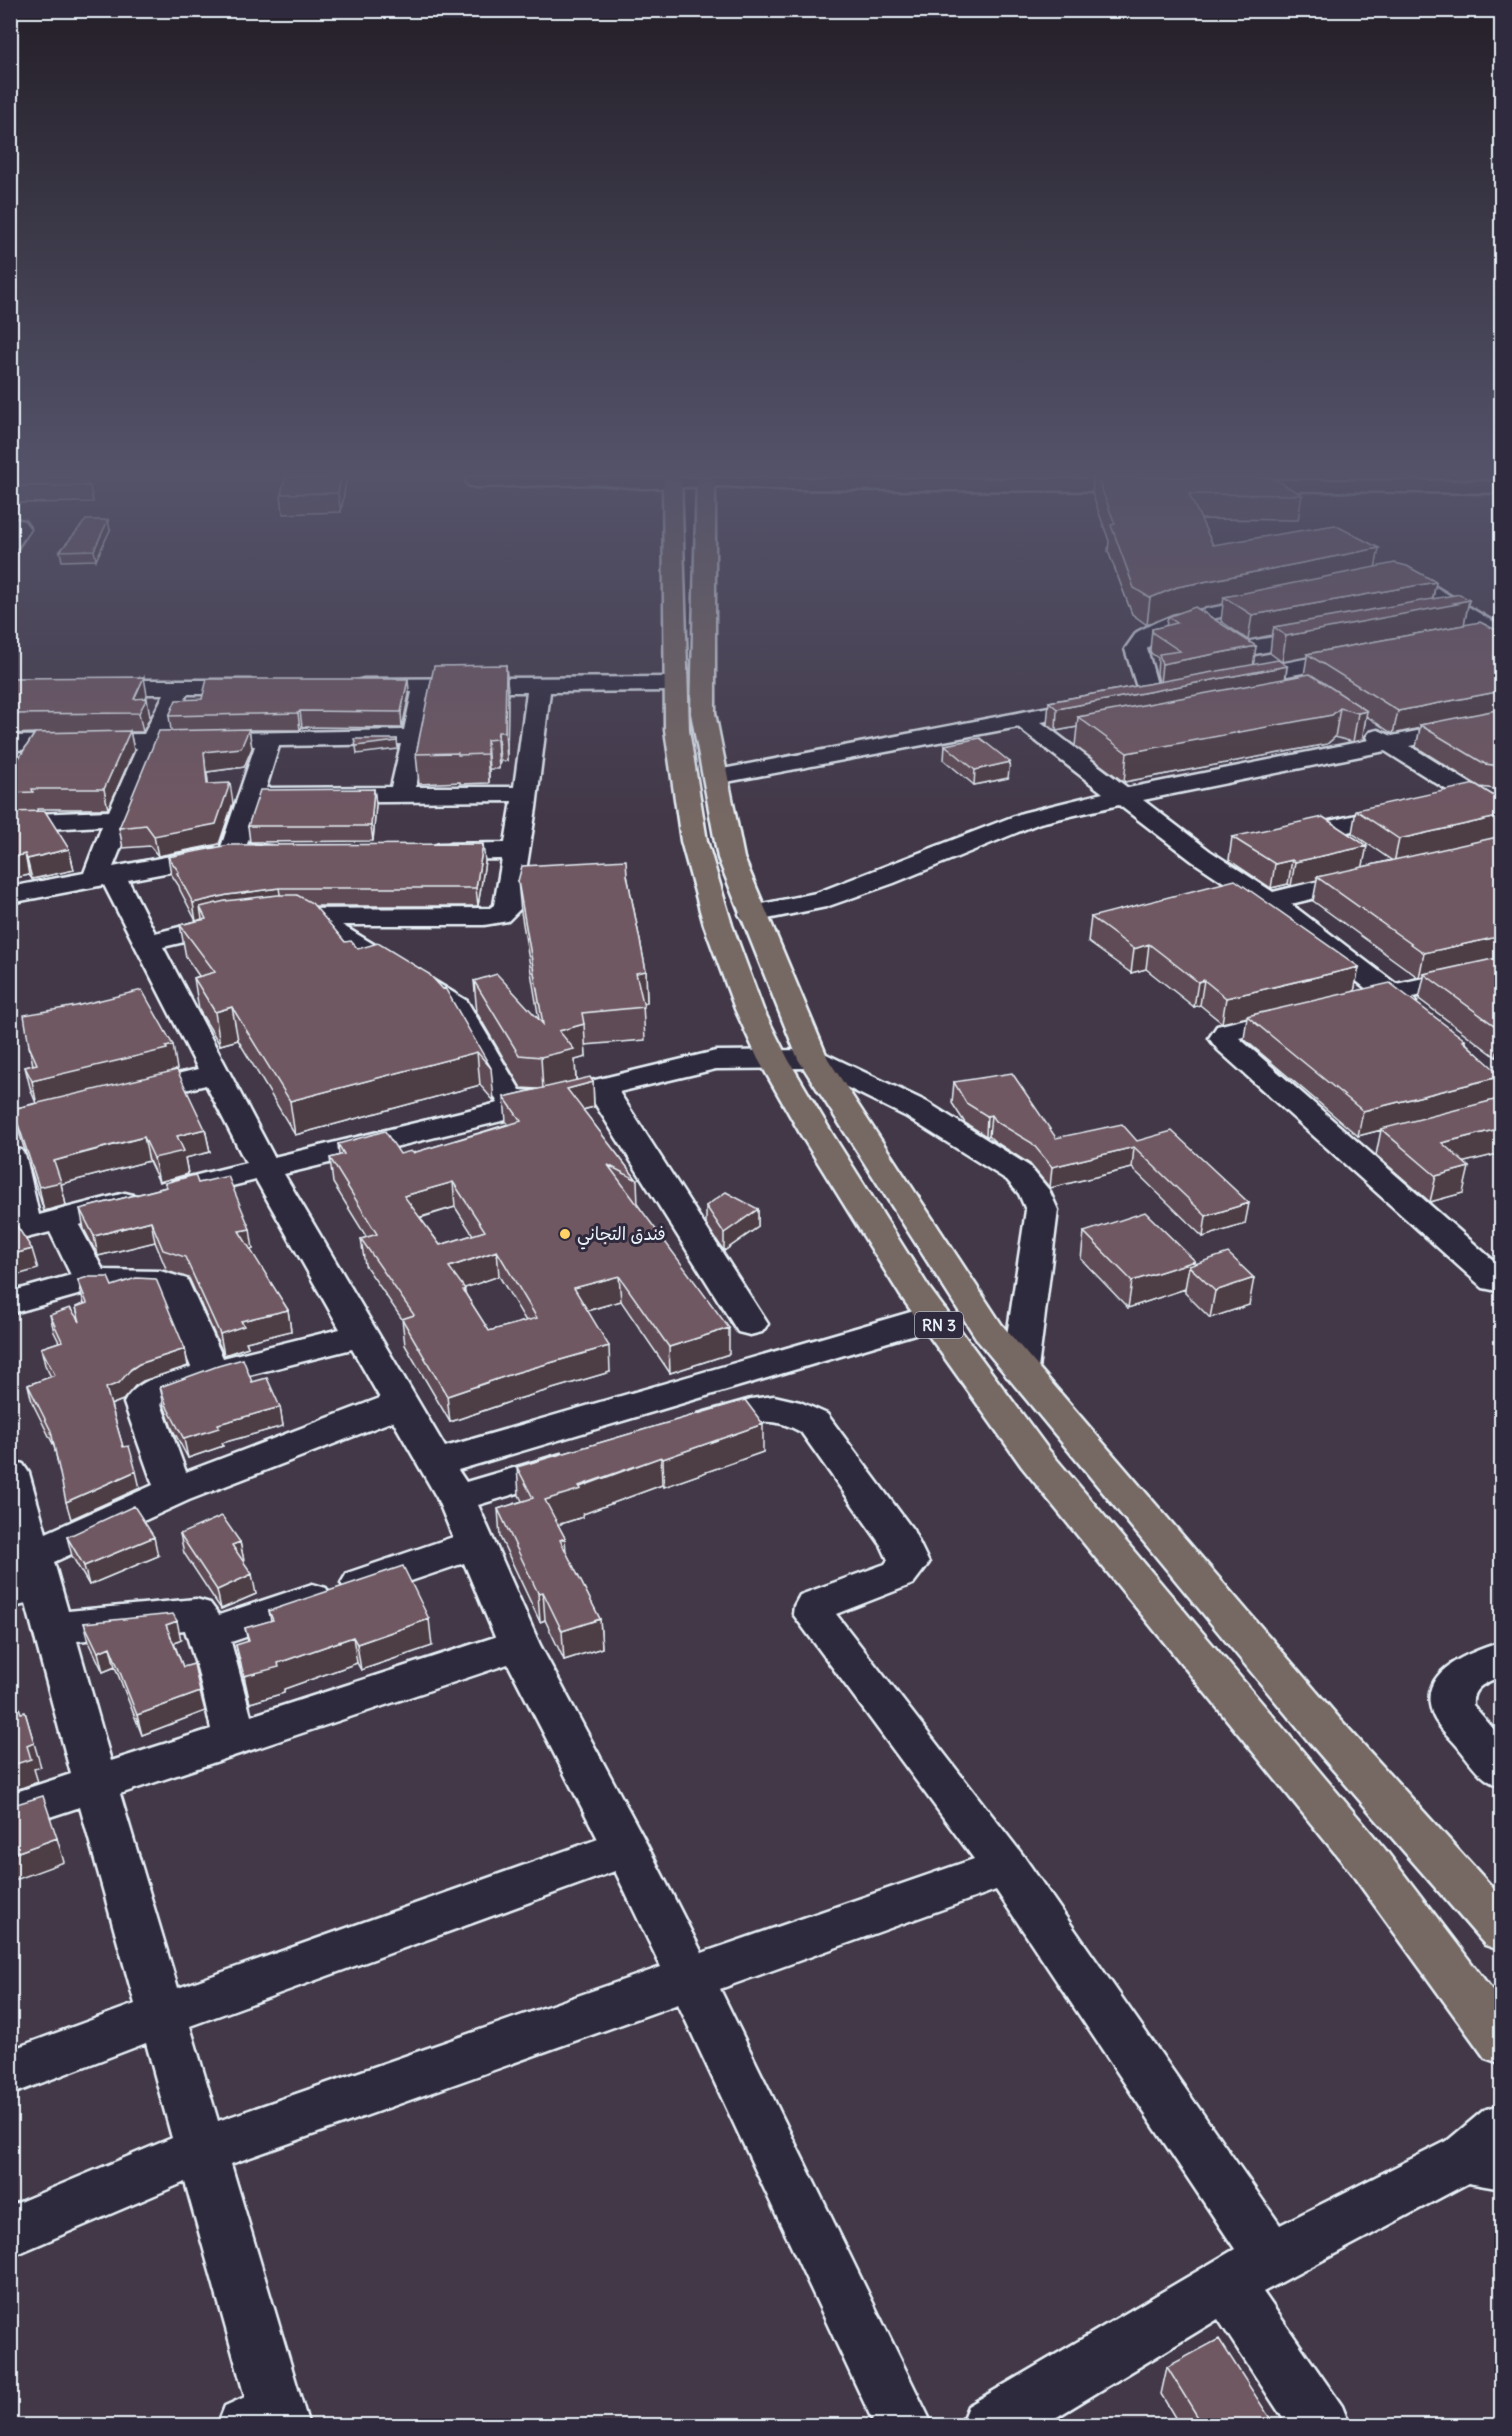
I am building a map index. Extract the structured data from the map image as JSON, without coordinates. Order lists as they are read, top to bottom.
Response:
{
  "streets": {
    "highway": ["RN 3"]
  },
  "places": ["فندق التجاني"]
}
